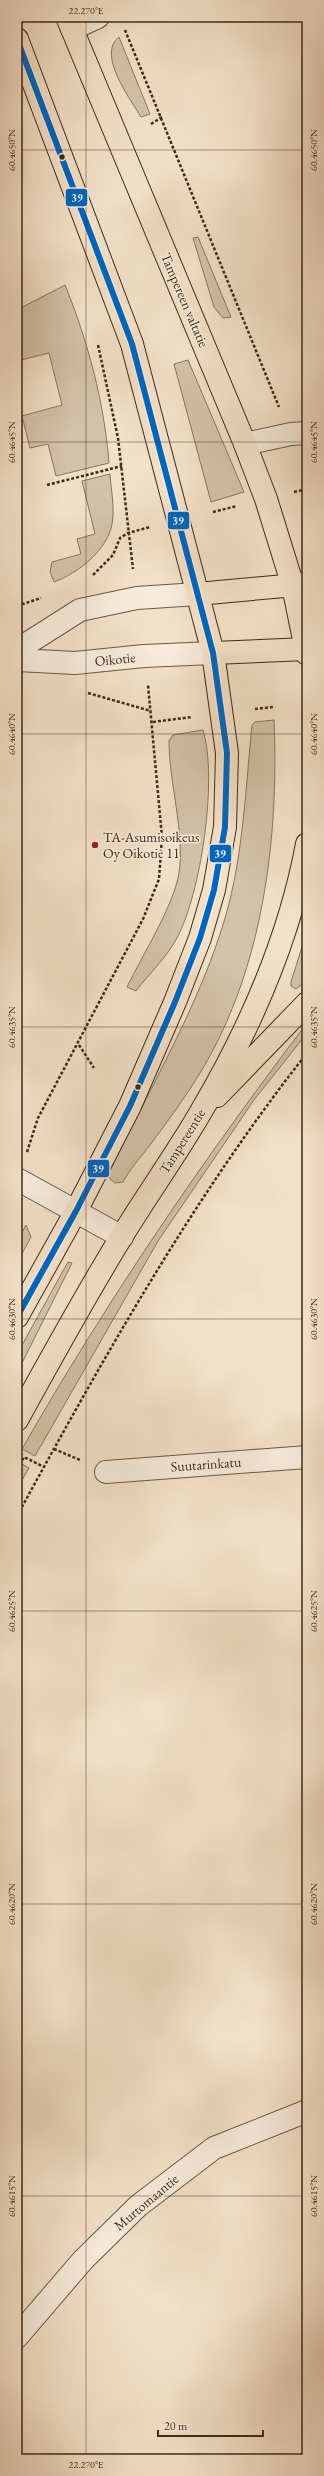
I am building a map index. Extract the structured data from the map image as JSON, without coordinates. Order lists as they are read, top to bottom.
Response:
{
  "streets": {
    "main road": ["Tampereen valtatie", "Tampereentie"],
    "street": ["Oikotie", "Suutarinkatu", "Murtomaantie"]
  },
  "places": ["TA-Asumisoikeus Oy Oikotie 11"],
  "lines": ["transit line 39"],
  "scale_bar": "20 m",
  "coordinates": [
    "22.270°E",
    "60.4650°N",
    "60.4645°N",
    "60.4640°N",
    "60.4635°N",
    "60.4630°N",
    "60.4625°N",
    "60.4620°N",
    "60.4615°N"
  ]
}
